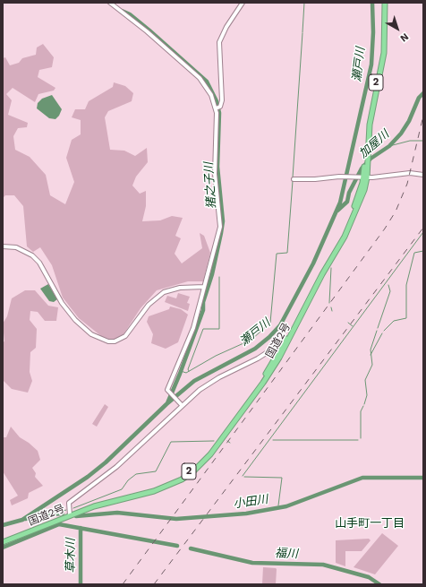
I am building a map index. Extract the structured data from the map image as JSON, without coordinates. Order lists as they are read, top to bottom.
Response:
{
  "streets": {
    "highway": ["2", "国道2号"]
  },
  "districts": ["山手町一丁目"],
  "water": [
    "瀬戸川",
    "加屋川",
    "猪之子川",
    "小田川",
    "福川",
    "草木川"
  ],
  "north": "bottom right"
}
